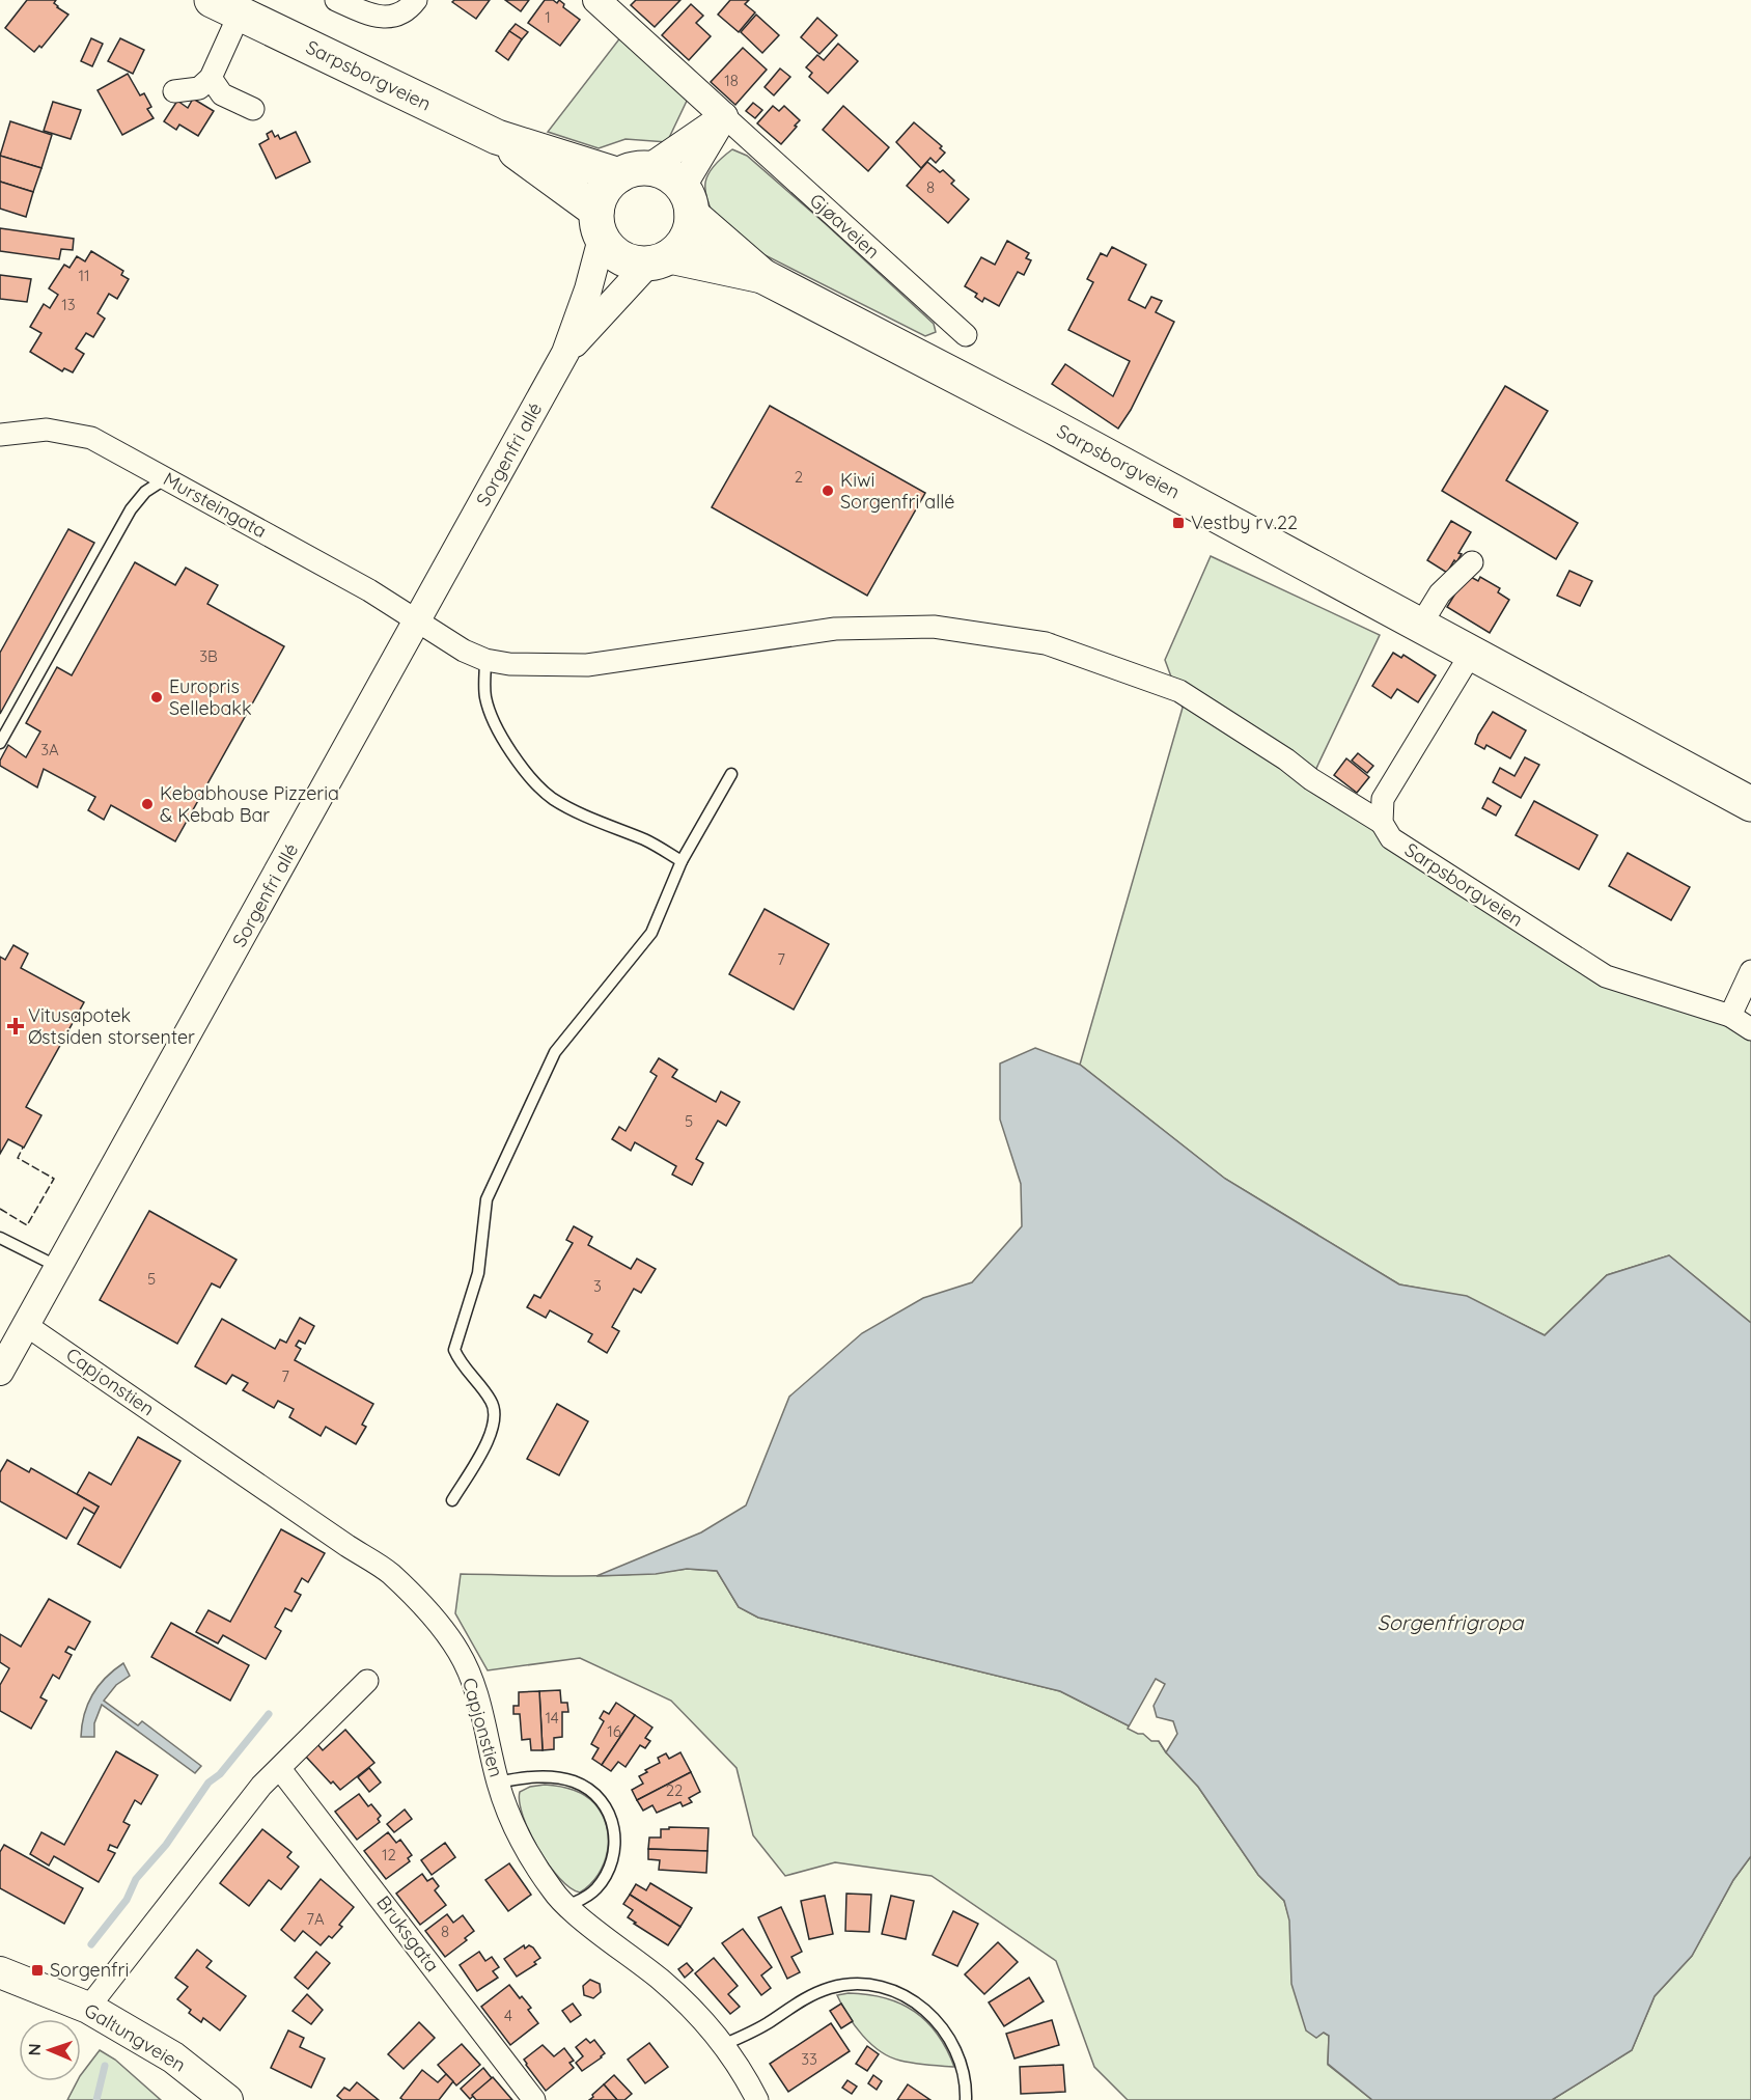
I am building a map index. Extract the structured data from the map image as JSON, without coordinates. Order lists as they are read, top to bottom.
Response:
{
  "streets": {
    "highway": ["Sarpsborgveien"],
    "main road": ["Galtungveien"],
    "street": [
      "Gjøaveien",
      "Sorgenfri allé",
      "Mursteingata",
      "Capjonstien",
      "Bruksgata"
    ]
  },
  "crossings": [
    ["Sarpsborgveien", "Mursteingata"],
    ["Sorgenfri allé", "Mursteingata"],
    ["Sorgenfri allé", "Capjonstien"]
  ],
  "water": ["Sorgenfrigropa"],
  "places": {
    "other": ["Kiwi Sorgenfri allé", "Europris Sellebakk", "Kebabhouse Pizzeria & Kebab Bar"],
    "transit": ["Vestby rv.22", "Sorgenfri"],
    "health": ["Vitusapotek Østsiden storsenter"]
  },
  "house_numbers": [
    "1",
    "18",
    "8",
    "11",
    "13",
    "2",
    "3B",
    "3A",
    "7",
    "5",
    "5",
    "3",
    "7",
    "14",
    "16",
    "22",
    "12",
    "7A",
    "8",
    "4",
    "33"
  ],
  "north": "left"
}
